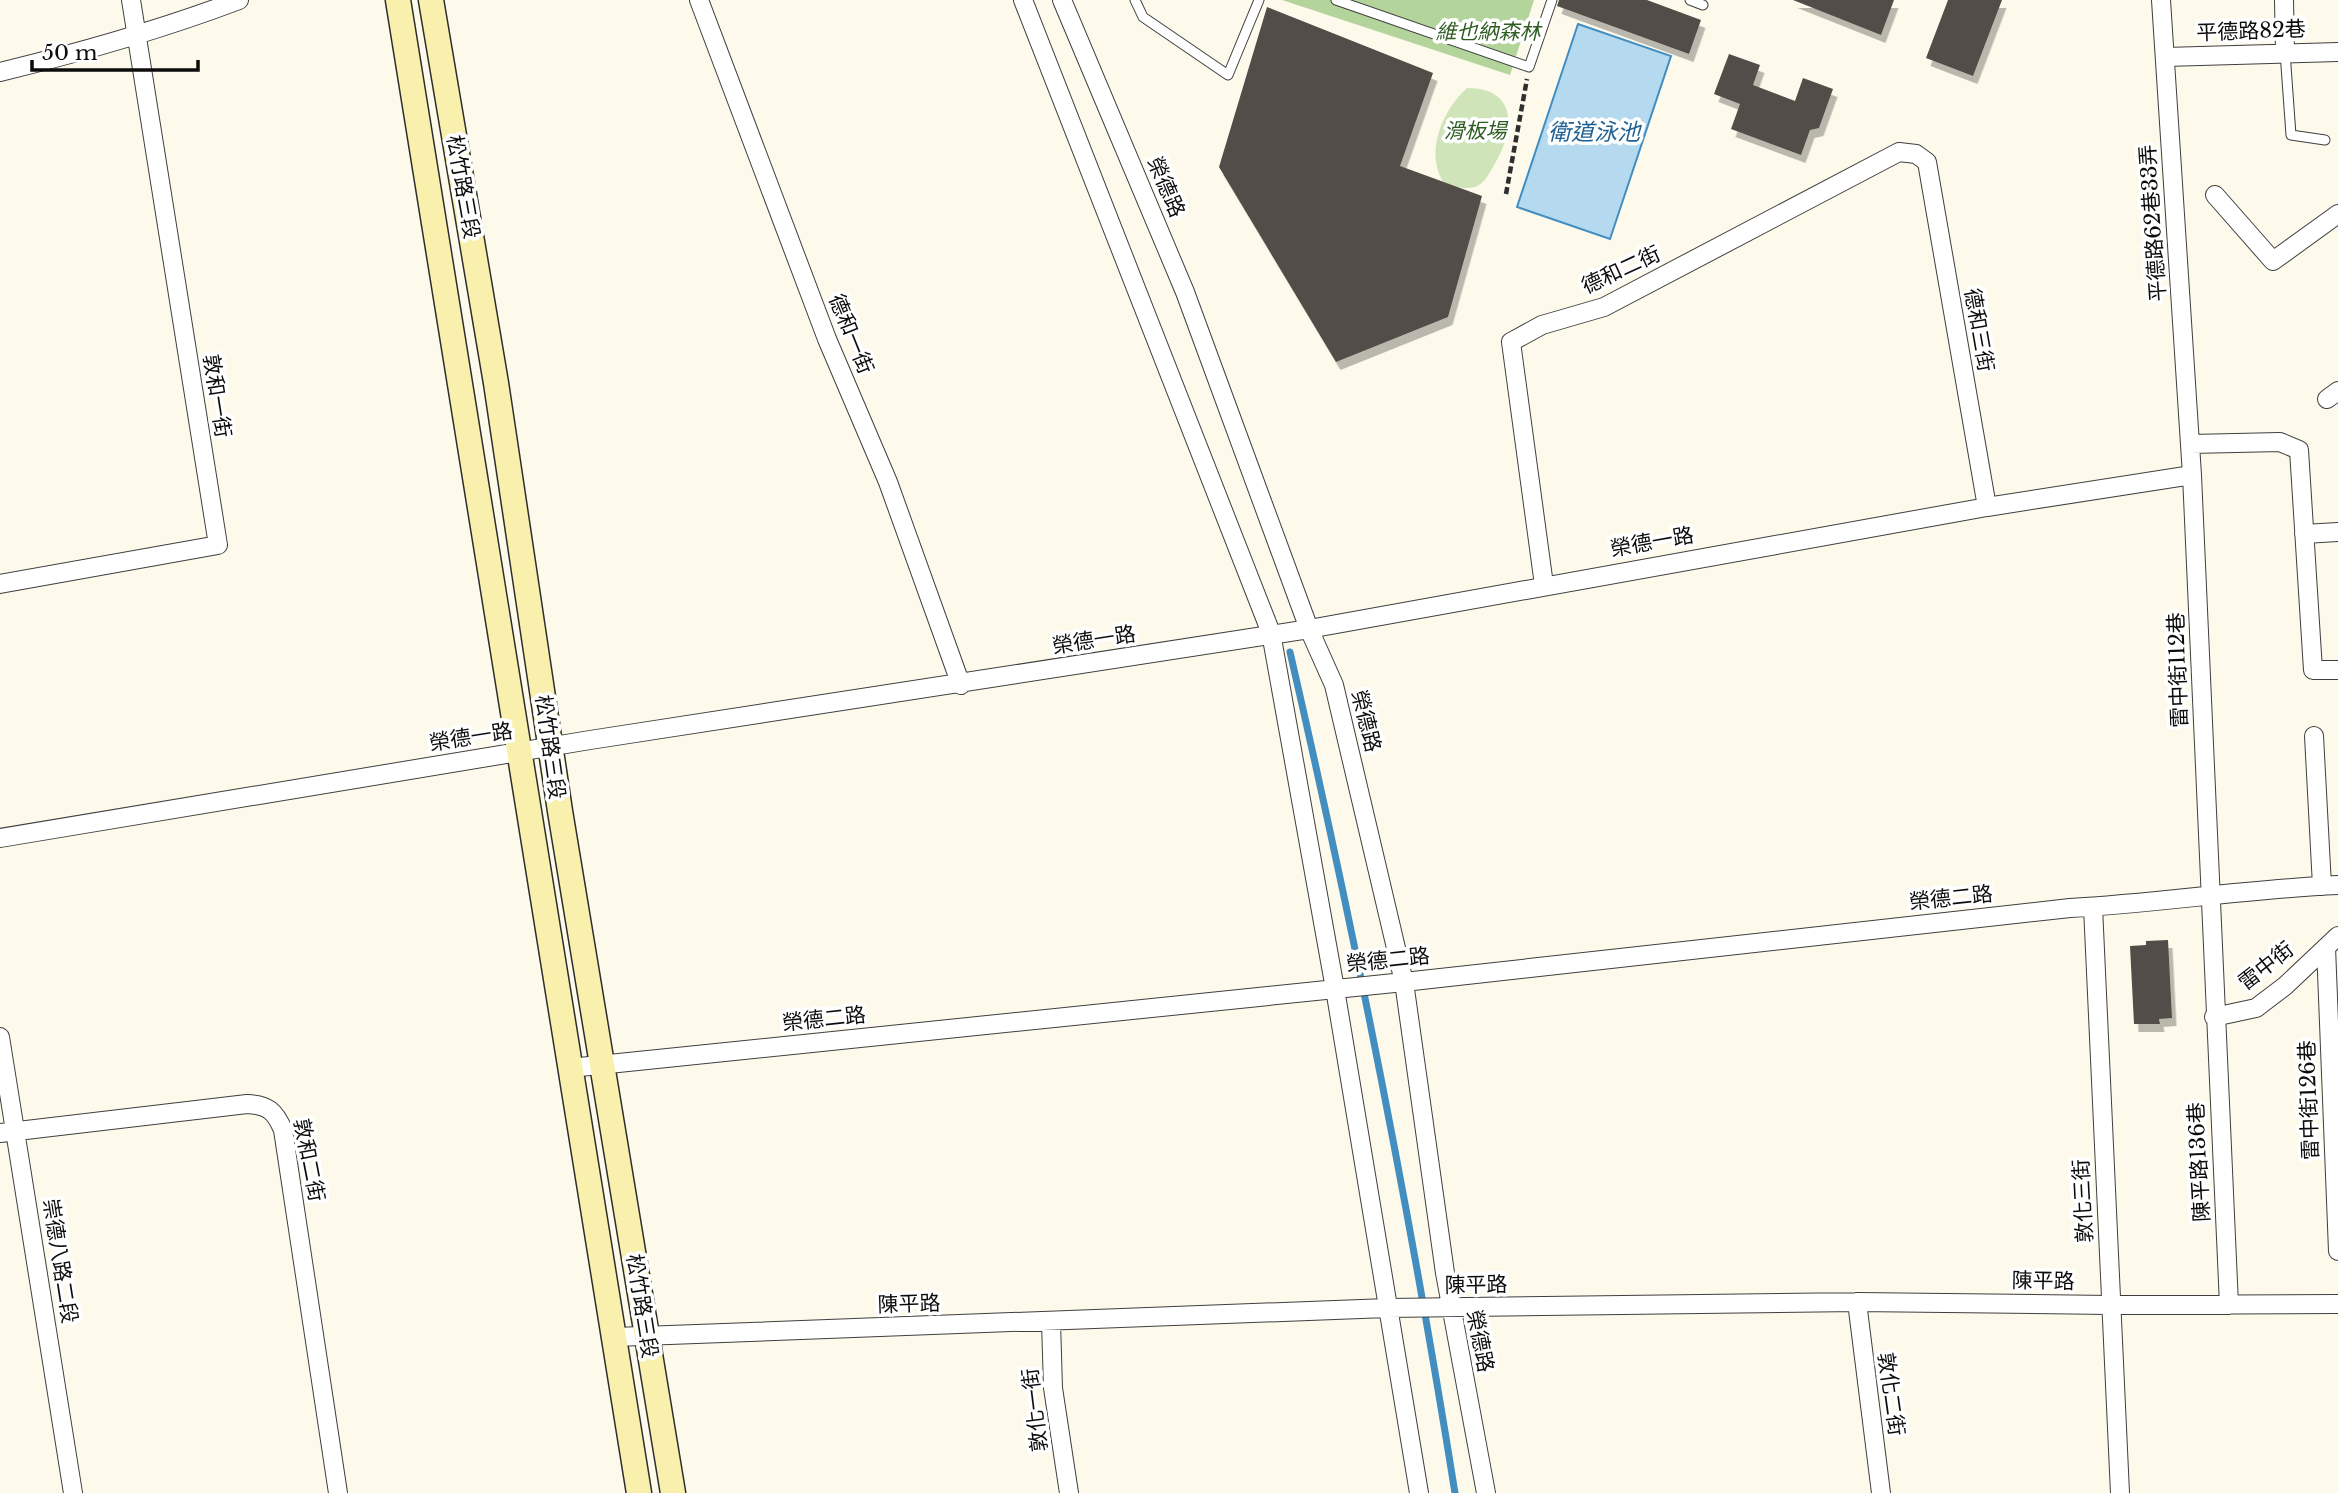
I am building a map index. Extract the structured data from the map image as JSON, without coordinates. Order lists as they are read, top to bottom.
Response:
{
  "streets": {
    "street": [
      "平德路82巷",
      "松竹路三段",
      "榮德路",
      "平德路62巷33弄",
      "德和二街",
      "德和三街",
      "德和一街",
      "敦和一街",
      "榮德一路",
      "雷中街112巷",
      "榮德二路",
      "雷中街",
      "雷中街126巷",
      "敦和二街",
      "陳平路136巷",
      "敦化三街",
      "崇德八路二段",
      "陳平路",
      "敦化二街",
      "敦化一街"
    ]
  },
  "crossings": [
    ["平德路82巷", "平德路62巷33弄"],
    ["松竹路三段", "榮德一路"],
    ["松竹路三段", "榮德二路"],
    ["松竹路三段", "陳平路"],
    ["榮德路", "榮德一路"],
    ["榮德路", "榮德二路"],
    ["榮德路", "陳平路"],
    ["平德路62巷33弄", "雷中街112巷"],
    ["德和二街", "德和三街"],
    ["德和二街", "榮德一路"],
    ["德和三街", "榮德一路"],
    ["德和一街", "榮德一路"],
    ["榮德一路", "雷中街112巷"],
    ["雷中街112巷", "榮德二路"],
    ["雷中街112巷", "雷中街"],
    ["雷中街112巷", "陳平路136巷"],
    ["榮德二路", "敦化三街"],
    ["雷中街", "雷中街126巷"],
    ["雷中街", "陳平路136巷"],
    ["敦和二街", "崇德八路二段"],
    ["陳平路136巷", "陳平路"],
    ["敦化三街", "陳平路"],
    ["陳平路", "敦化二街"],
    ["陳平路", "敦化一街"]
  ],
  "water": ["衛道泳池"],
  "parks": ["維也納森林", "滑板場"],
  "scale_bar": "50 m"
}
